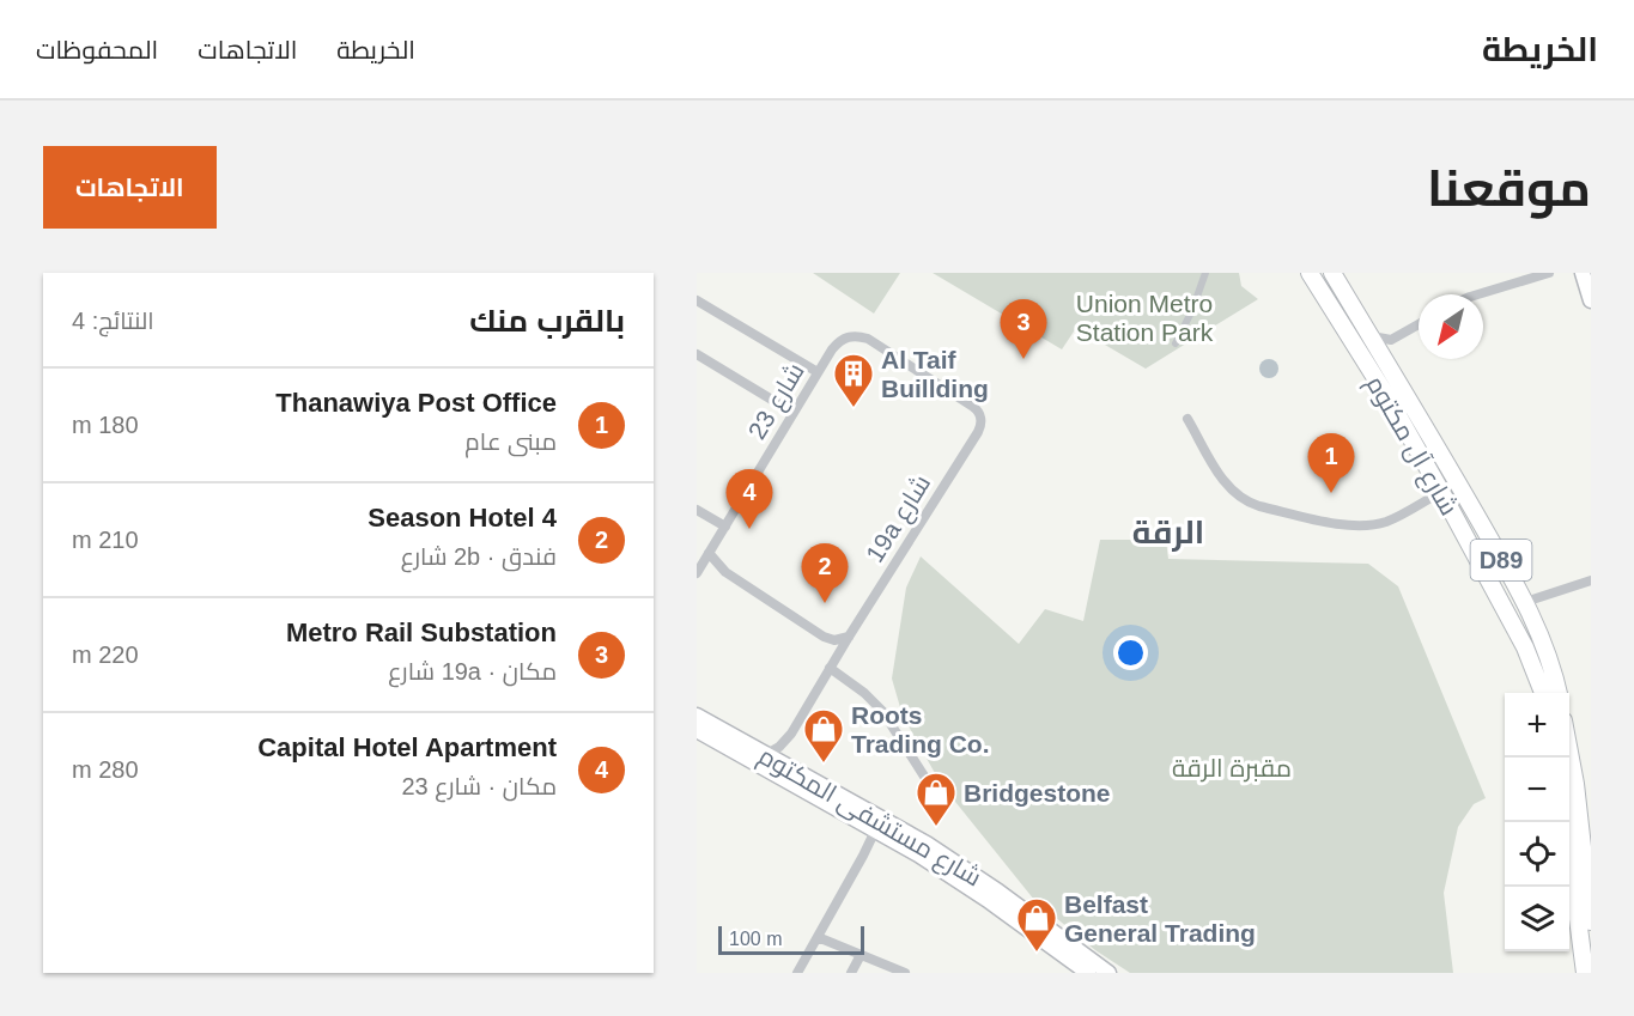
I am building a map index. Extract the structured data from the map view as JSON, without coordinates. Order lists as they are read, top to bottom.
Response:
{
  "streets": {
    "main road": ["شارع آل مكتوم", "D89", "شارع مستشفى المكتوم"],
    "street": ["شارع 23", "19a شارع"]
  },
  "crossings": [
    ["شارع 23", "19a شارع"],
    ["19a شارع", "شارع مستشفى المكتوم"]
  ],
  "districts": ["الرقة"],
  "parks": ["Union Metro Station Park", "مقبرة الرقة"],
  "places": {
    "building": ["Al Taif Buillding"],
    "shop": ["Roots Trading Co.", "Bridgestone", "Belfast General Trading"]
  },
  "scale_bar": "100 m",
  "north": "bottom left",
  "page": {
    "header": "الخريطة",
    "nav": ["الخريطة", "الاتجاهات", "المحفوظات"],
    "title": "موقعنا",
    "buttons": "الاتجاهات",
    "heading": ["بالقرب منك", "النتائج: 4"],
    "pins": [
      "3",
      "1",
      "4",
      "2"
    ],
    "list": [
      {
        "mark": "1",
        "name": "Thanawiya Post Office",
        "note": "مبنى عام",
        "value": "180 m"
      },
      {
        "mark": "2",
        "name": "4 Season Hotel",
        "note": "فندق · 2b شارع",
        "value": "210 m"
      },
      {
        "mark": "3",
        "name": "Metro Rail Substation",
        "note": "مكان · 19a شارع",
        "value": "220 m"
      },
      {
        "mark": "4",
        "name": "Capital Hotel Apartment",
        "note": "مكان · شارع 23",
        "value": "280 m"
      }
    ],
    "map_buttons": ["+", "−"],
    "scale": "100 m"
  }
}
